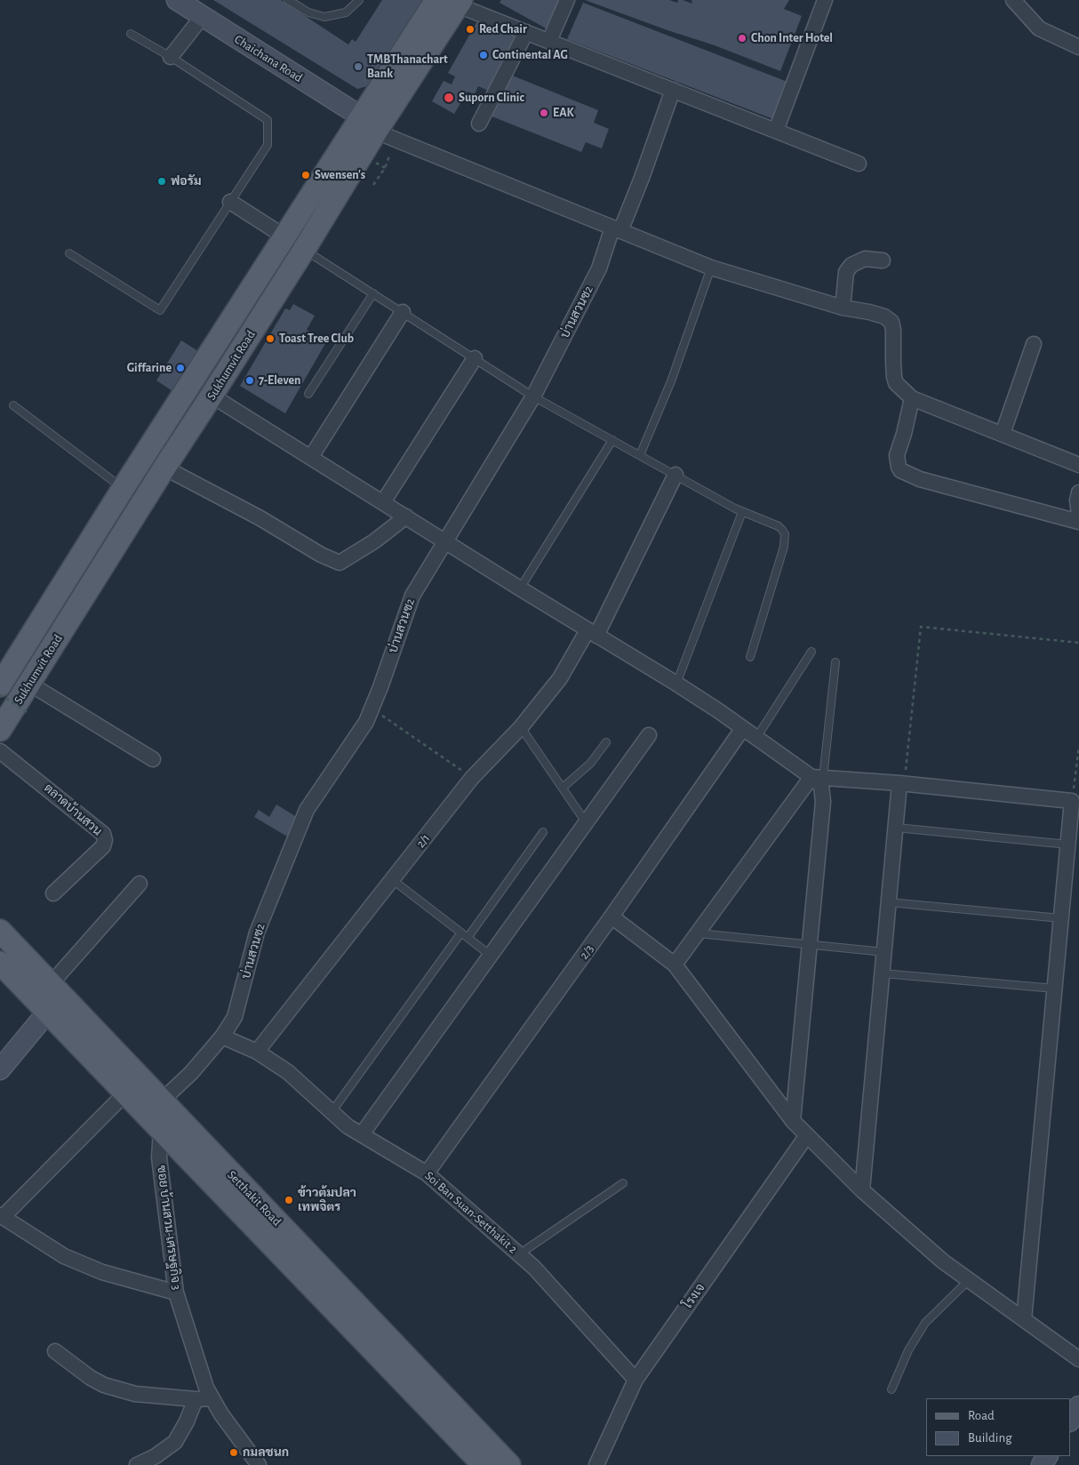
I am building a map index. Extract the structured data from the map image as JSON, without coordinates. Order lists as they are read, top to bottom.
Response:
{
  "streets": {
    "main road": ["Sukhumvit Road", "Setthakit Road"],
    "street": [
      "Chaichana Road",
      "บ่านสวนซ2",
      "ตลาดบ้านสวน",
      "2/1",
      "2/3",
      "Soi Ban Suan-Setthakit 2",
      "ซอย บ้านสวน-เศรษฐกิจ 3",
      "โรงเจ"
    ]
  },
  "crossings": [
    ["Chaichana Road", "Sukhumvit Road"],
    ["บ่านสวนซ2", "Soi Ban Suan-Setthakit 2"],
    ["2/1", "Soi Ban Suan-Setthakit 2"],
    ["2/3", "Soi Ban Suan-Setthakit 2"],
    ["Setthakit Road", "ซอย บ้านสวน-เศรษฐกิจ 3"],
    ["Soi Ban Suan-Setthakit 2", "โรงเจ"]
  ],
  "places": [
    "Red Chair",
    "Chon Inter Hotel",
    "Continental AG",
    "TMBThanachart Bank",
    "Suporn Clinic",
    "EAK",
    "Swensen's",
    "ฟอรัม",
    "Toast Tree Club",
    "Giffarine",
    "7-Eleven",
    "ข้าวต้มปลา เทพจิตร",
    "กมลชนก"
  ],
  "legend": ["Road", "Building"]
}
